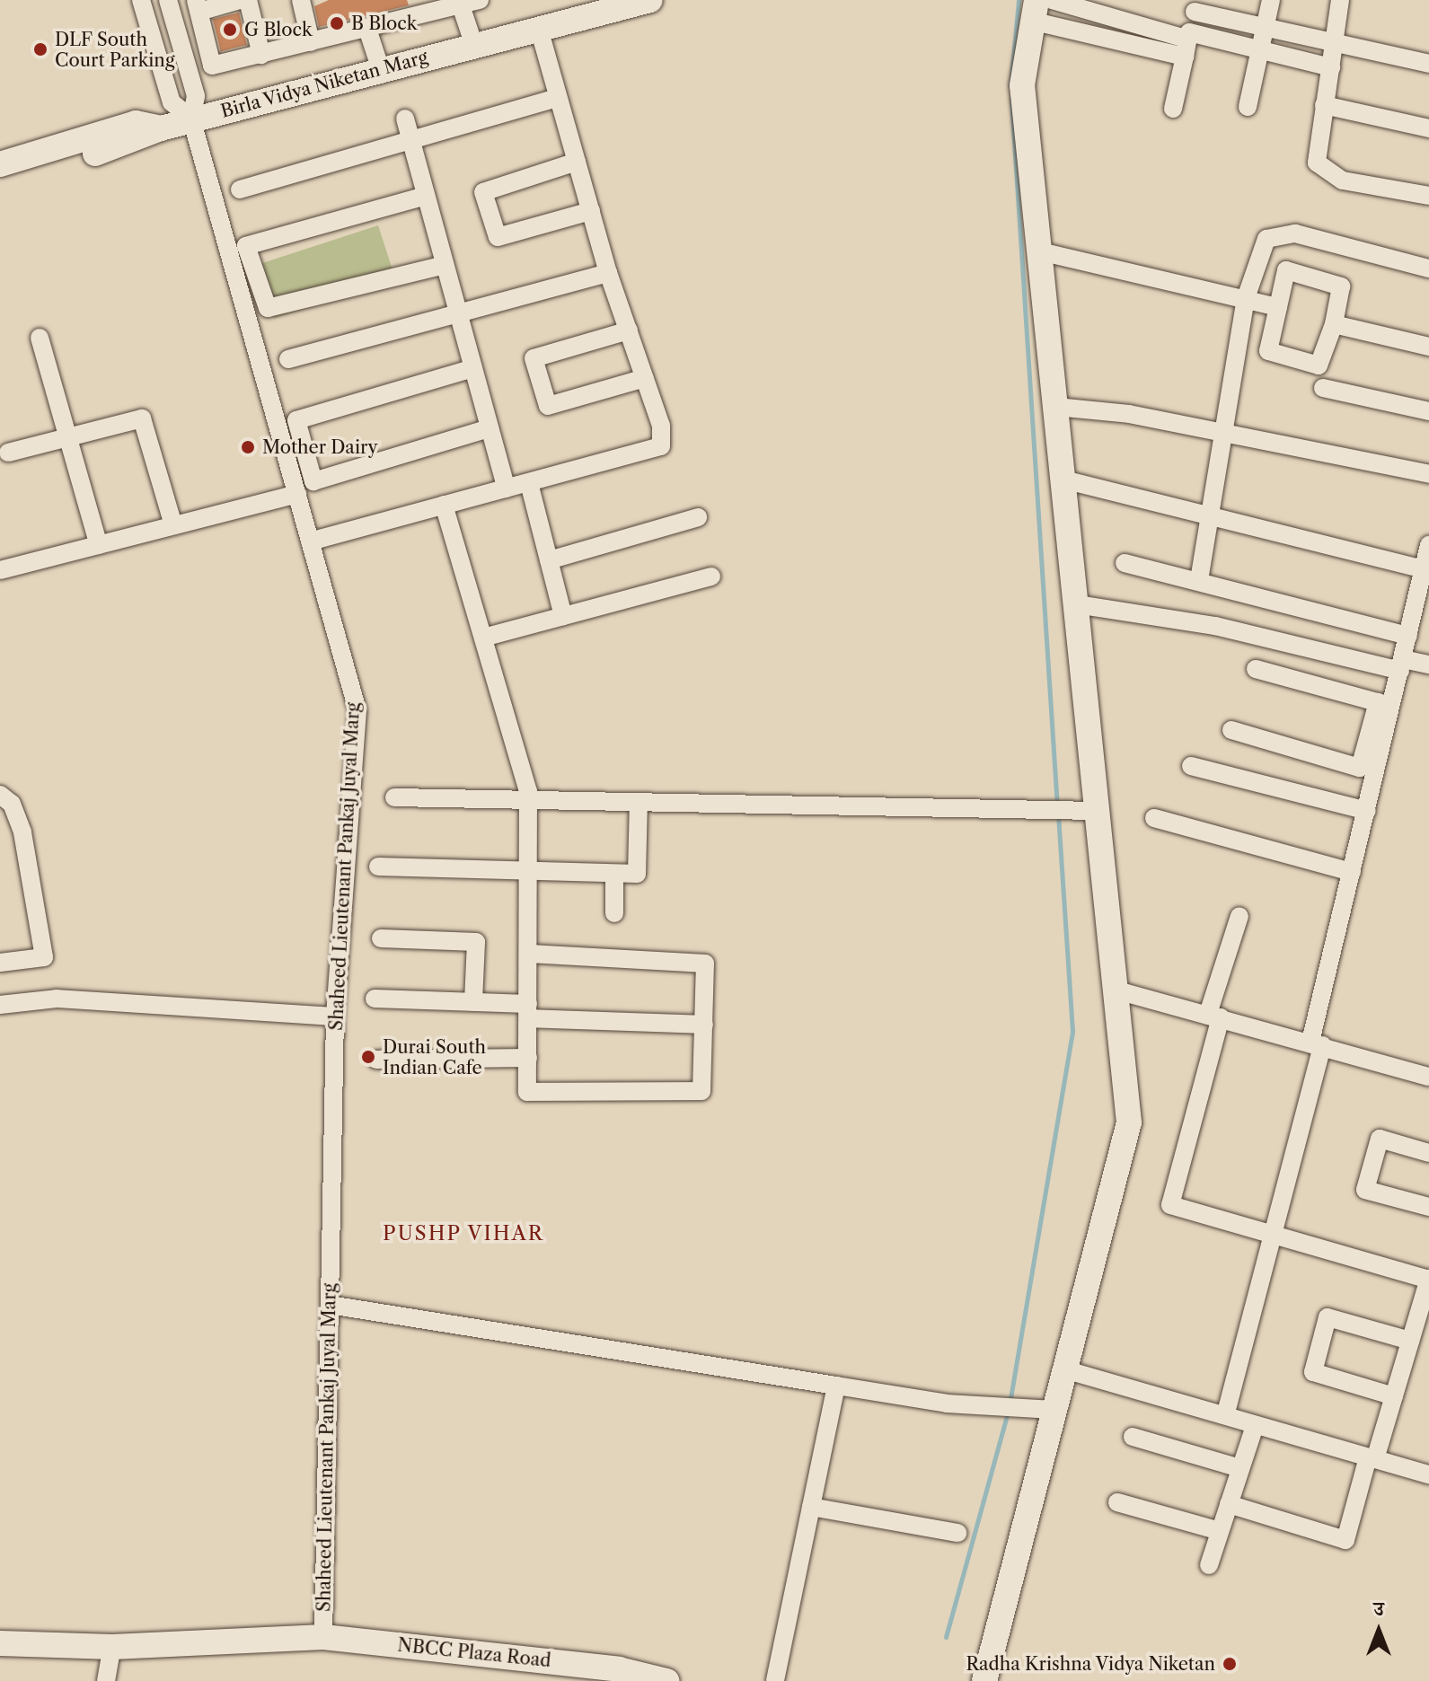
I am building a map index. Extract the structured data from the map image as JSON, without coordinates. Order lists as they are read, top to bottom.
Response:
{
  "streets": {
    "street": ["Birla Vidya Niketan Marg", "Shaheed Lieutenant Pankaj Juyal Marg", "NBCC Plaza Road"]
  },
  "crossings": [
    ["Birla Vidya Niketan Marg", "Shaheed Lieutenant Pankaj Juyal Marg"],
    ["Shaheed Lieutenant Pankaj Juyal Marg", "NBCC Plaza Road"]
  ],
  "districts": ["PUSHP VIHAR"],
  "places": [
    "B Block",
    "G Block",
    "DLF South Court Parking",
    "Mother Dairy",
    "Durai South Indian Cafe",
    "Radha Krishna Vidya Niketan"
  ],
  "north": "top"
}
